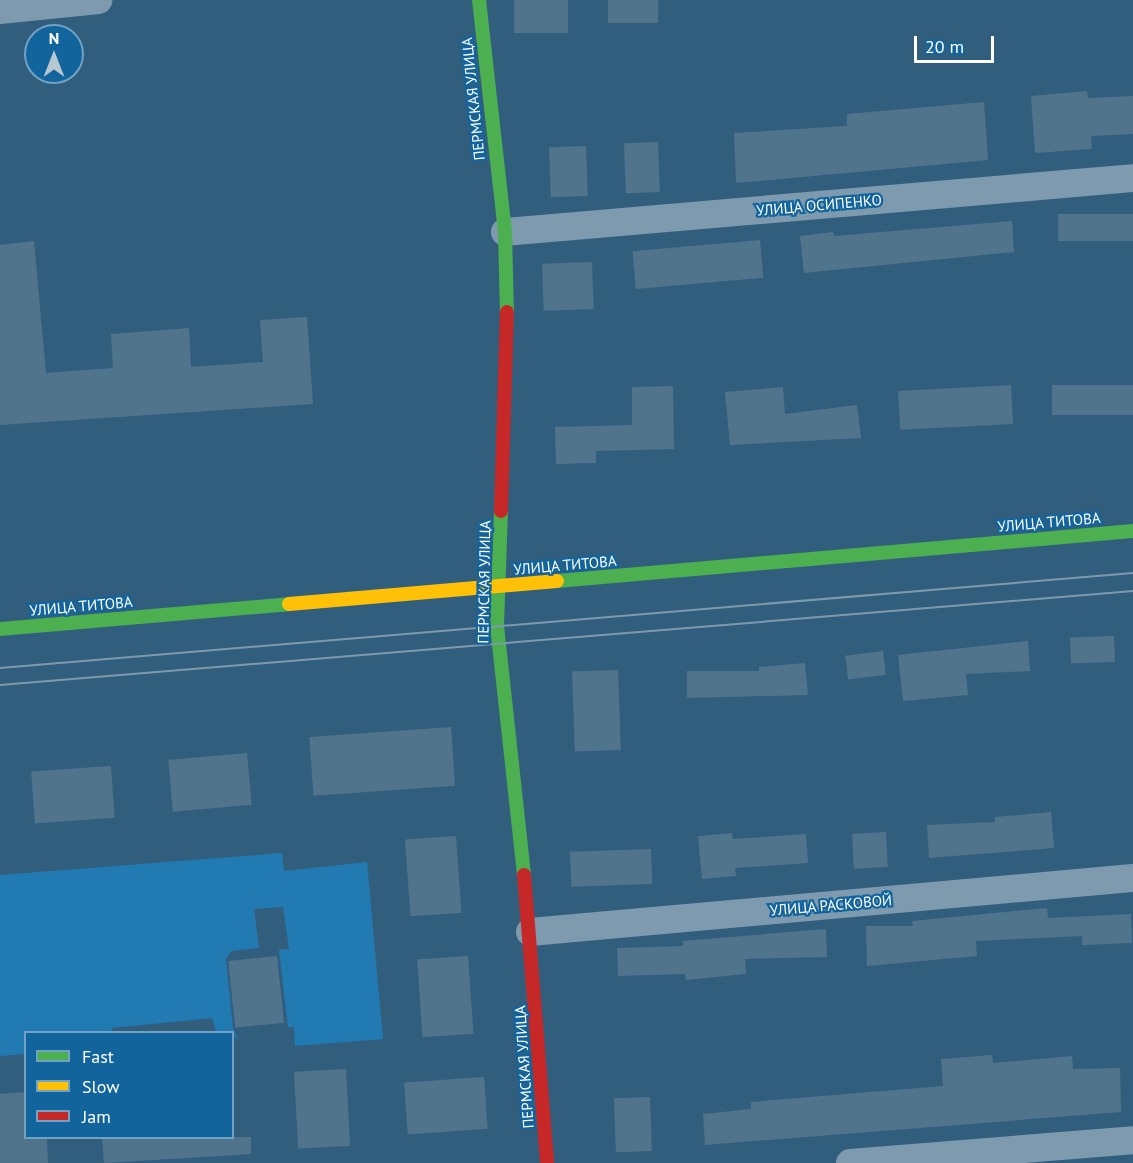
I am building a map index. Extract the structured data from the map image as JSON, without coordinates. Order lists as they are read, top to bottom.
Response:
{
  "streets": {
    "street": [
      "ПЕРМСКАЯ УЛИЦА",
      "УЛИЦА ОСИПЕНКО",
      "УЛИЦА ТИТОВА",
      "УЛИЦА РАСКОВОЙ"
    ]
  },
  "crossings": [
    ["ПЕРМСКАЯ УЛИЦА", "УЛИЦА ОСИПЕНКО"],
    ["ПЕРМСКАЯ УЛИЦА", "УЛИЦА ТИТОВА"],
    ["ПЕРМСКАЯ УЛИЦА", "УЛИЦА РАСКОВОЙ"]
  ],
  "legend": ["Fast", "Slow", "Jam"],
  "scale_bar": "20 m",
  "north": "top"
}
